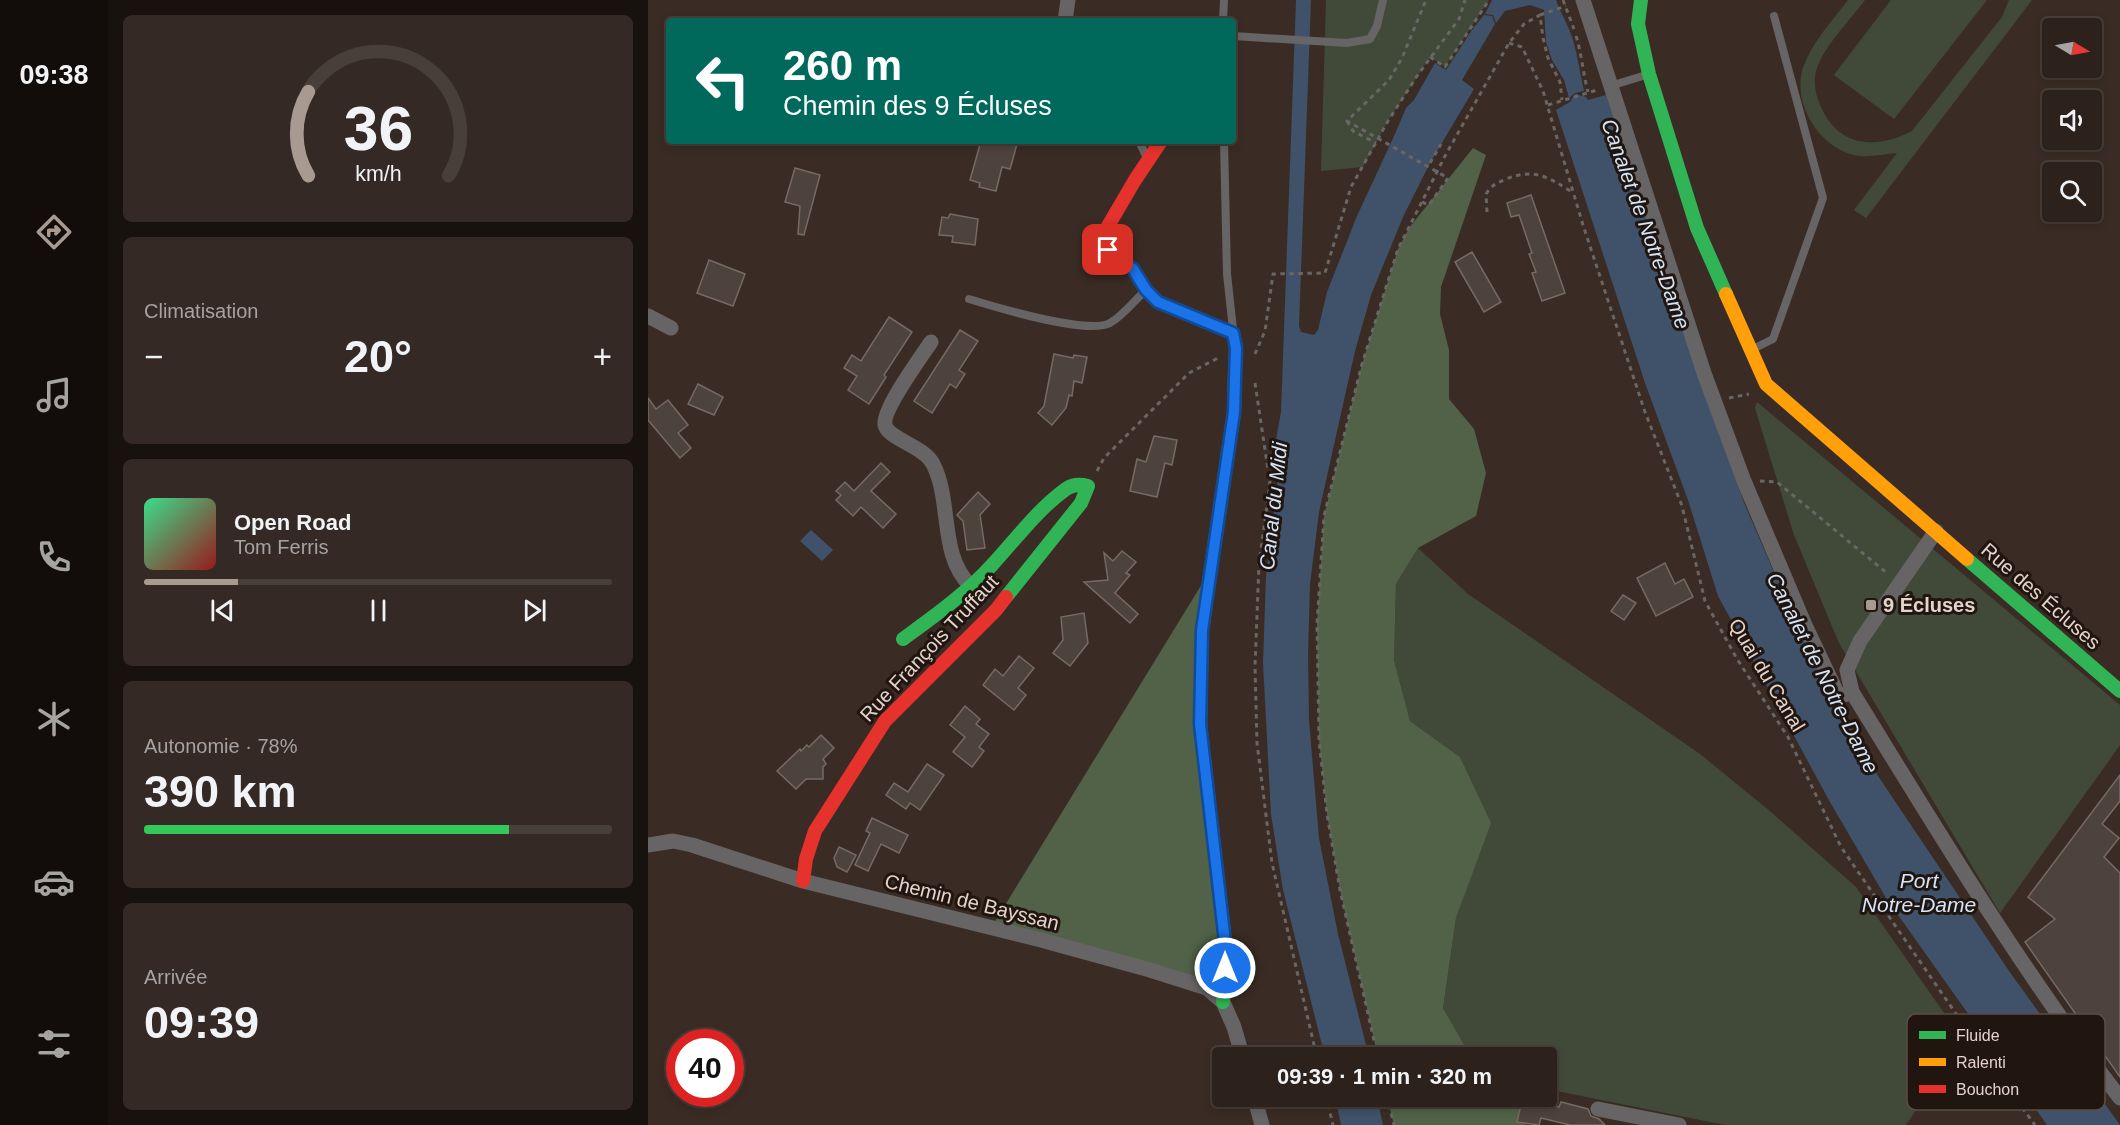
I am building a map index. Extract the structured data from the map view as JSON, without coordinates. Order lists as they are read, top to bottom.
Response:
{
  "streets": {
    "street": ["Rue des Écluses", "Rue François Truffaut", "Chemin de Bayssan"],
    "path": ["Quai du Canal"]
  },
  "crossings": [
    ["Rue François Truffaut", "Chemin de Bayssan"]
  ],
  "water": ["Canalet de Notre-Dame", "Canal du Midi", "Port Notre-Dame"],
  "places": {
    "transit": ["9 Écluses"]
  },
  "legend": ["Fluide", "Ralenti", "Bouchon"],
  "north": "right",
  "page": {
    "tabs": "09:38",
    "turn": ["260 m", "Chemin des 9 Écluses"],
    "tile": [
      "Climatisation",
      ["Autonomie · 78%", "390 km"],
      ["Arrivée", "09:39"]
    ],
    "heat": ["−", "20°", "+"],
    "song": ["Open Road", "Tom Ferris"],
    "limit": "40",
    "trip": "09:39 · 1 min · 320 m",
    "gauge": ["36", "km/h"]
  }
}
